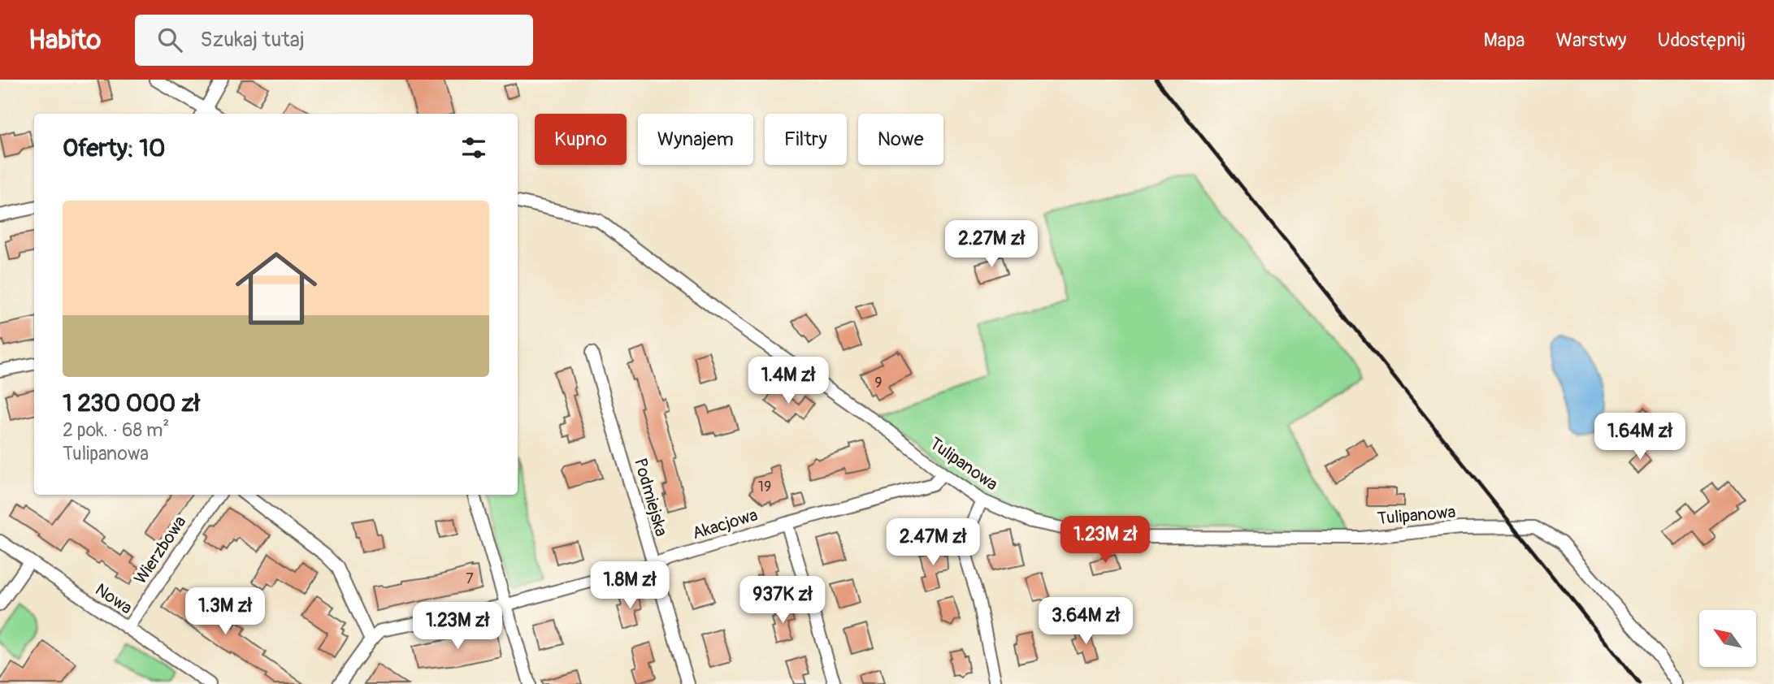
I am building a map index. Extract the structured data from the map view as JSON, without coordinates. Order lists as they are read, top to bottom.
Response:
{
  "streets": {
    "street": [
      "Tulipanowa",
      "Podmiejska",
      "Akacjowa",
      "Wierzbowa",
      "Nowa"
    ]
  },
  "crossings": [
    ["Tulipanowa", "Akacjowa"],
    ["Podmiejska", "Akacjowa"],
    ["Wierzbowa", "Nowa"]
  ],
  "house_numbers": ["9", "19", "7"],
  "north": "top left",
  "page": {
    "header": "Habito",
    "search": "Szukaj tutaj",
    "nav": ["Mapa", "Warstwy", "Udostępnij"],
    "chip": [
      "Kupno",
      "Wynajem",
      "Filtry",
      "Nowe"
    ],
    "heading": "Oferty: 10",
    "list": [
      {
        "name": "1 230 000 zł",
        "note": "2 pok. · 68 m² · Tulipanowa"
      }
    ],
    "price": [
      "2.27M zł",
      "1.4M zł",
      "1.64M zł",
      "1.23M zł",
      "2.47M zł",
      "1.8M zł",
      "937K zł",
      "1.3M zł",
      "3.64M zł",
      "1.23M zł"
    ]
  }
}
